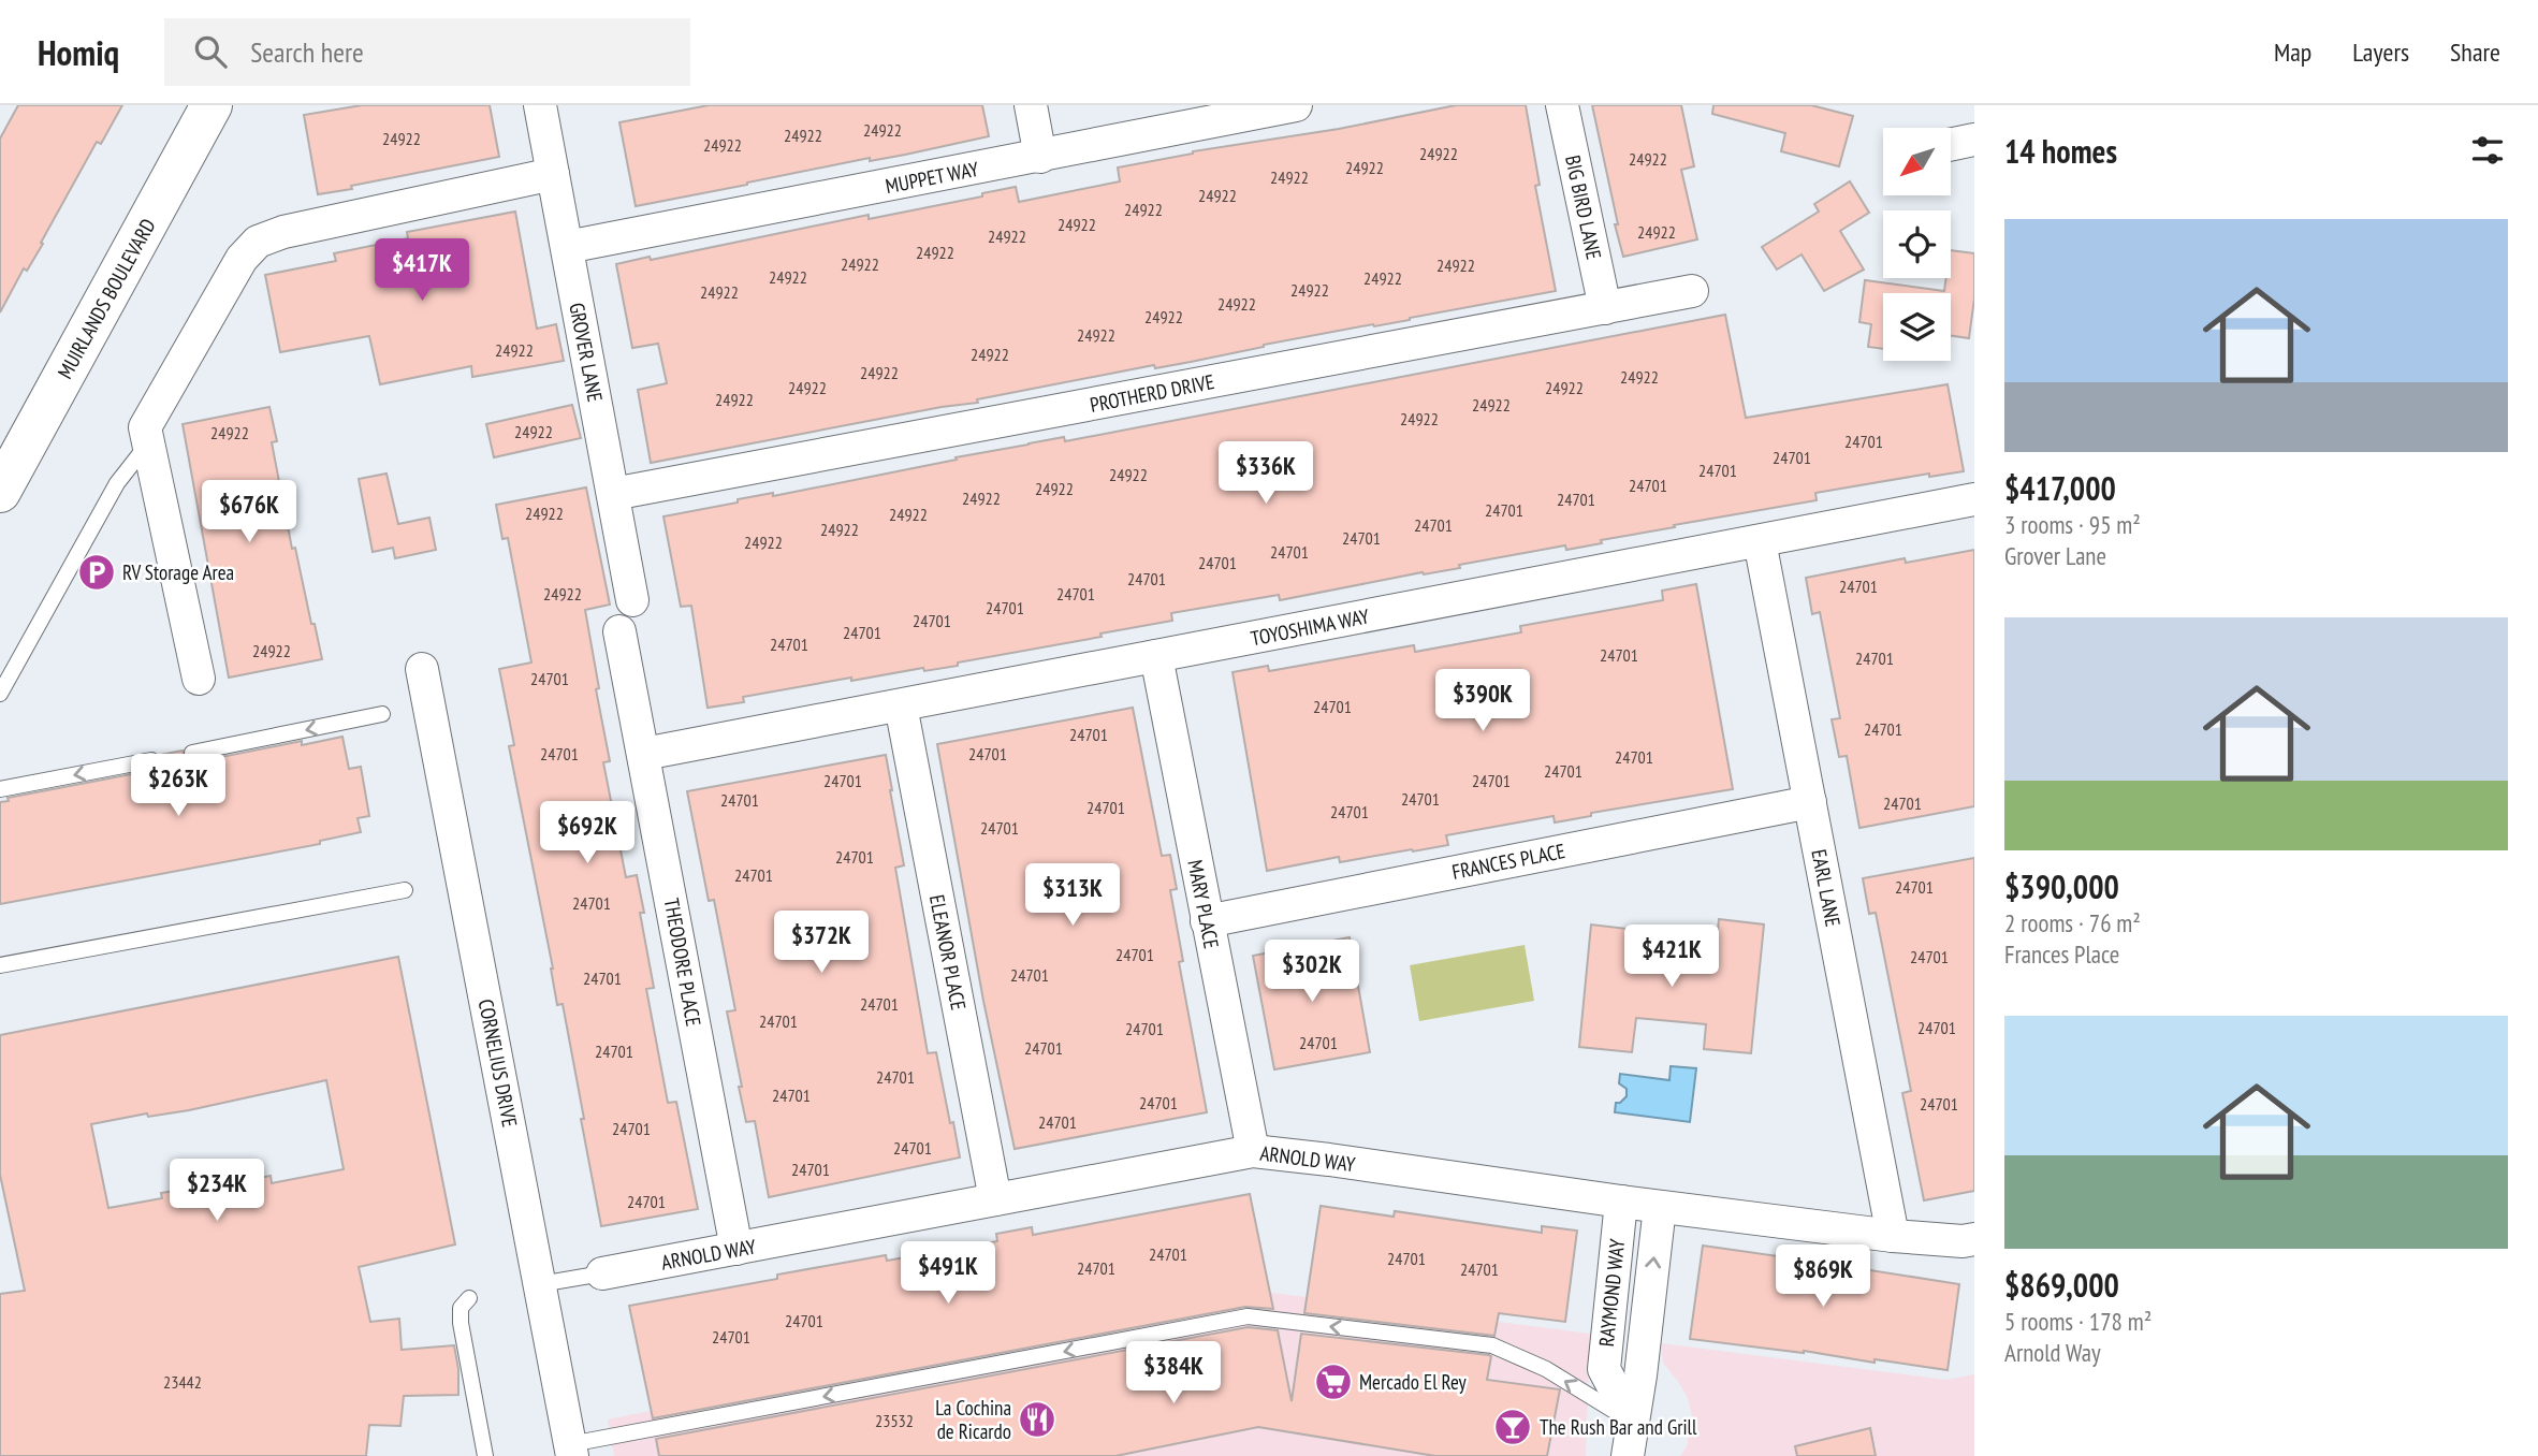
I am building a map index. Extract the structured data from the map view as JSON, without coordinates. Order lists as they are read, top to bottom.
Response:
{
  "streets": {
    "main road": ["MUIRLANDS BOULEVARD"],
    "street": [
      "MUPPET WAY",
      "BIG BIRD LANE",
      "GROVER LANE",
      "PROTHERD DRIVE",
      "TOYOSHIMA WAY",
      "FRANCES PLACE",
      "EARL LANE",
      "MARY PLACE",
      "ELEANOR PLACE",
      "THEODORE PLACE",
      "CORNELIUS DRIVE",
      "ARNOLD WAY",
      "RAYMOND WAY"
    ]
  },
  "crossings": [
    ["MUPPET WAY", "GROVER LANE"],
    ["BIG BIRD LANE", "PROTHERD DRIVE"],
    ["GROVER LANE", "PROTHERD DRIVE"],
    ["TOYOSHIMA WAY", "EARL LANE"],
    ["TOYOSHIMA WAY", "MARY PLACE"],
    ["TOYOSHIMA WAY", "ELEANOR PLACE"],
    ["TOYOSHIMA WAY", "THEODORE PLACE"],
    ["FRANCES PLACE", "EARL LANE"],
    ["FRANCES PLACE", "MARY PLACE"],
    ["EARL LANE", "ARNOLD WAY"],
    ["MARY PLACE", "ARNOLD WAY"],
    ["ELEANOR PLACE", "ARNOLD WAY"],
    ["THEODORE PLACE", "ARNOLD WAY"],
    ["ARNOLD WAY", "RAYMOND WAY"]
  ],
  "places": {
    "parking": ["RV Storage Area"],
    "supermarket": ["Mercado El Rey"],
    "restaurant": ["La Cochina de Ricardo"],
    "bar": ["The Rush Bar and Grill"]
  },
  "house_numbers": [
    "24922",
    "24922",
    "24922",
    "24922",
    "24922",
    "24922",
    "24922",
    "24922",
    "24922",
    "24922",
    "24922",
    "24922",
    "24922",
    "24922",
    "24922",
    "24922",
    "24922",
    "24922",
    "24922",
    "24922",
    "24922",
    "24922",
    "24922",
    "24922",
    "24922",
    "24922",
    "24922",
    "24922",
    "24922",
    "24922",
    "24922",
    "24922",
    "24922",
    "24922",
    "24701",
    "24701",
    "24701",
    "24922",
    "24701",
    "24922",
    "24922",
    "24701",
    "24701",
    "24922",
    "24922",
    "24701",
    "24922",
    "24701",
    "24922",
    "24701",
    "24701",
    "24701",
    "24701",
    "24922",
    "24701",
    "24701",
    "24701",
    "24701",
    "24701",
    "24922",
    "24701",
    "24701",
    "24701",
    "24701",
    "24701",
    "24701",
    "24701",
    "24701",
    "24701",
    "24701",
    "24701",
    "24701",
    "24701",
    "24701",
    "24701",
    "24701",
    "24701",
    "24701",
    "24701",
    "24701",
    "24701",
    "24701",
    "24701",
    "24701",
    "24701",
    "24701",
    "24701",
    "24701",
    "24701",
    "24701",
    "24701",
    "24701",
    "24701",
    "24701",
    "24701",
    "24701",
    "24701",
    "24701",
    "24701",
    "24701",
    "24701",
    "24701",
    "24701",
    "24701",
    "24701",
    "24701",
    "24701",
    "24701",
    "23442",
    "23532"
  ],
  "north": "bottom left",
  "page": {
    "header": "Homiq",
    "search": "Search here",
    "nav": ["Map", "Layers", "Share"],
    "heading": "14 homes",
    "list": [
      {
        "name": "$417,000",
        "note": "3 rooms · 95 m² · Grover Lane"
      },
      {
        "name": "$390,000",
        "note": "2 rooms · 76 m² · Frances Place"
      },
      {
        "name": "$869,000",
        "note": "5 rooms · 178 m² · Arnold Way"
      }
    ],
    "price": [
      "$417K",
      "$336K",
      "$676K",
      "$390K",
      "$263K",
      "$692K",
      "$313K",
      "$372K",
      "$421K",
      "$302K",
      "$234K",
      "$491K",
      "$869K",
      "$384K"
    ]
  }
}
